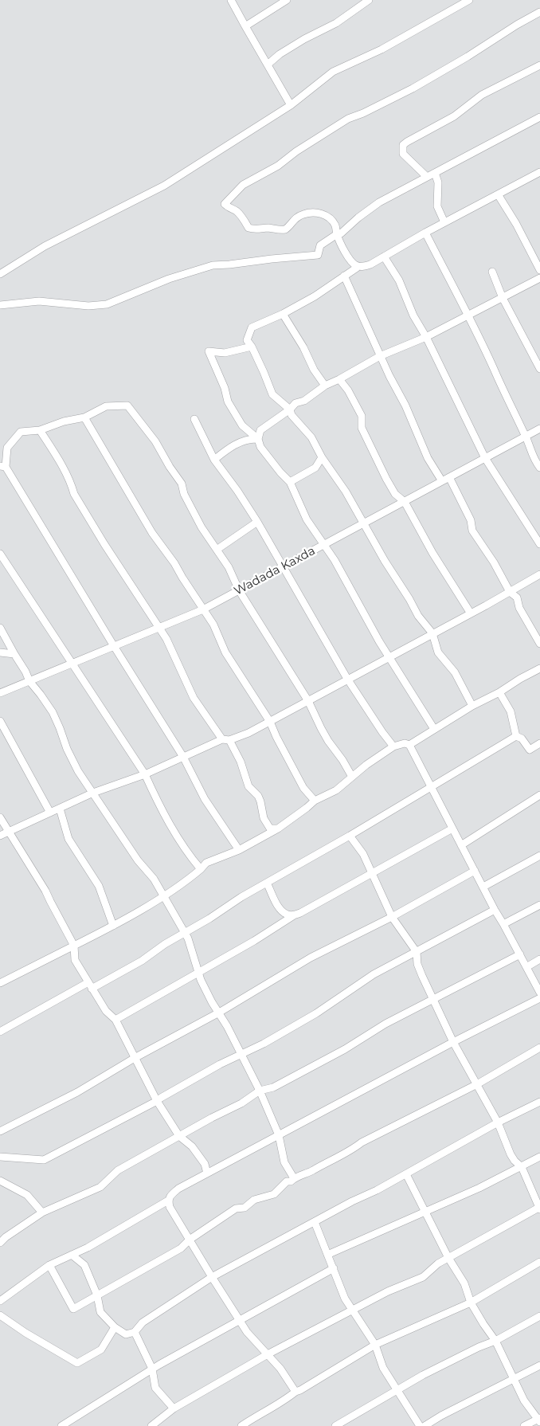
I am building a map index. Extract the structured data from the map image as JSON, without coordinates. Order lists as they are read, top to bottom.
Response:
{
  "streets": {
    "street": ["Wadada Kaxda"]
  }
}
